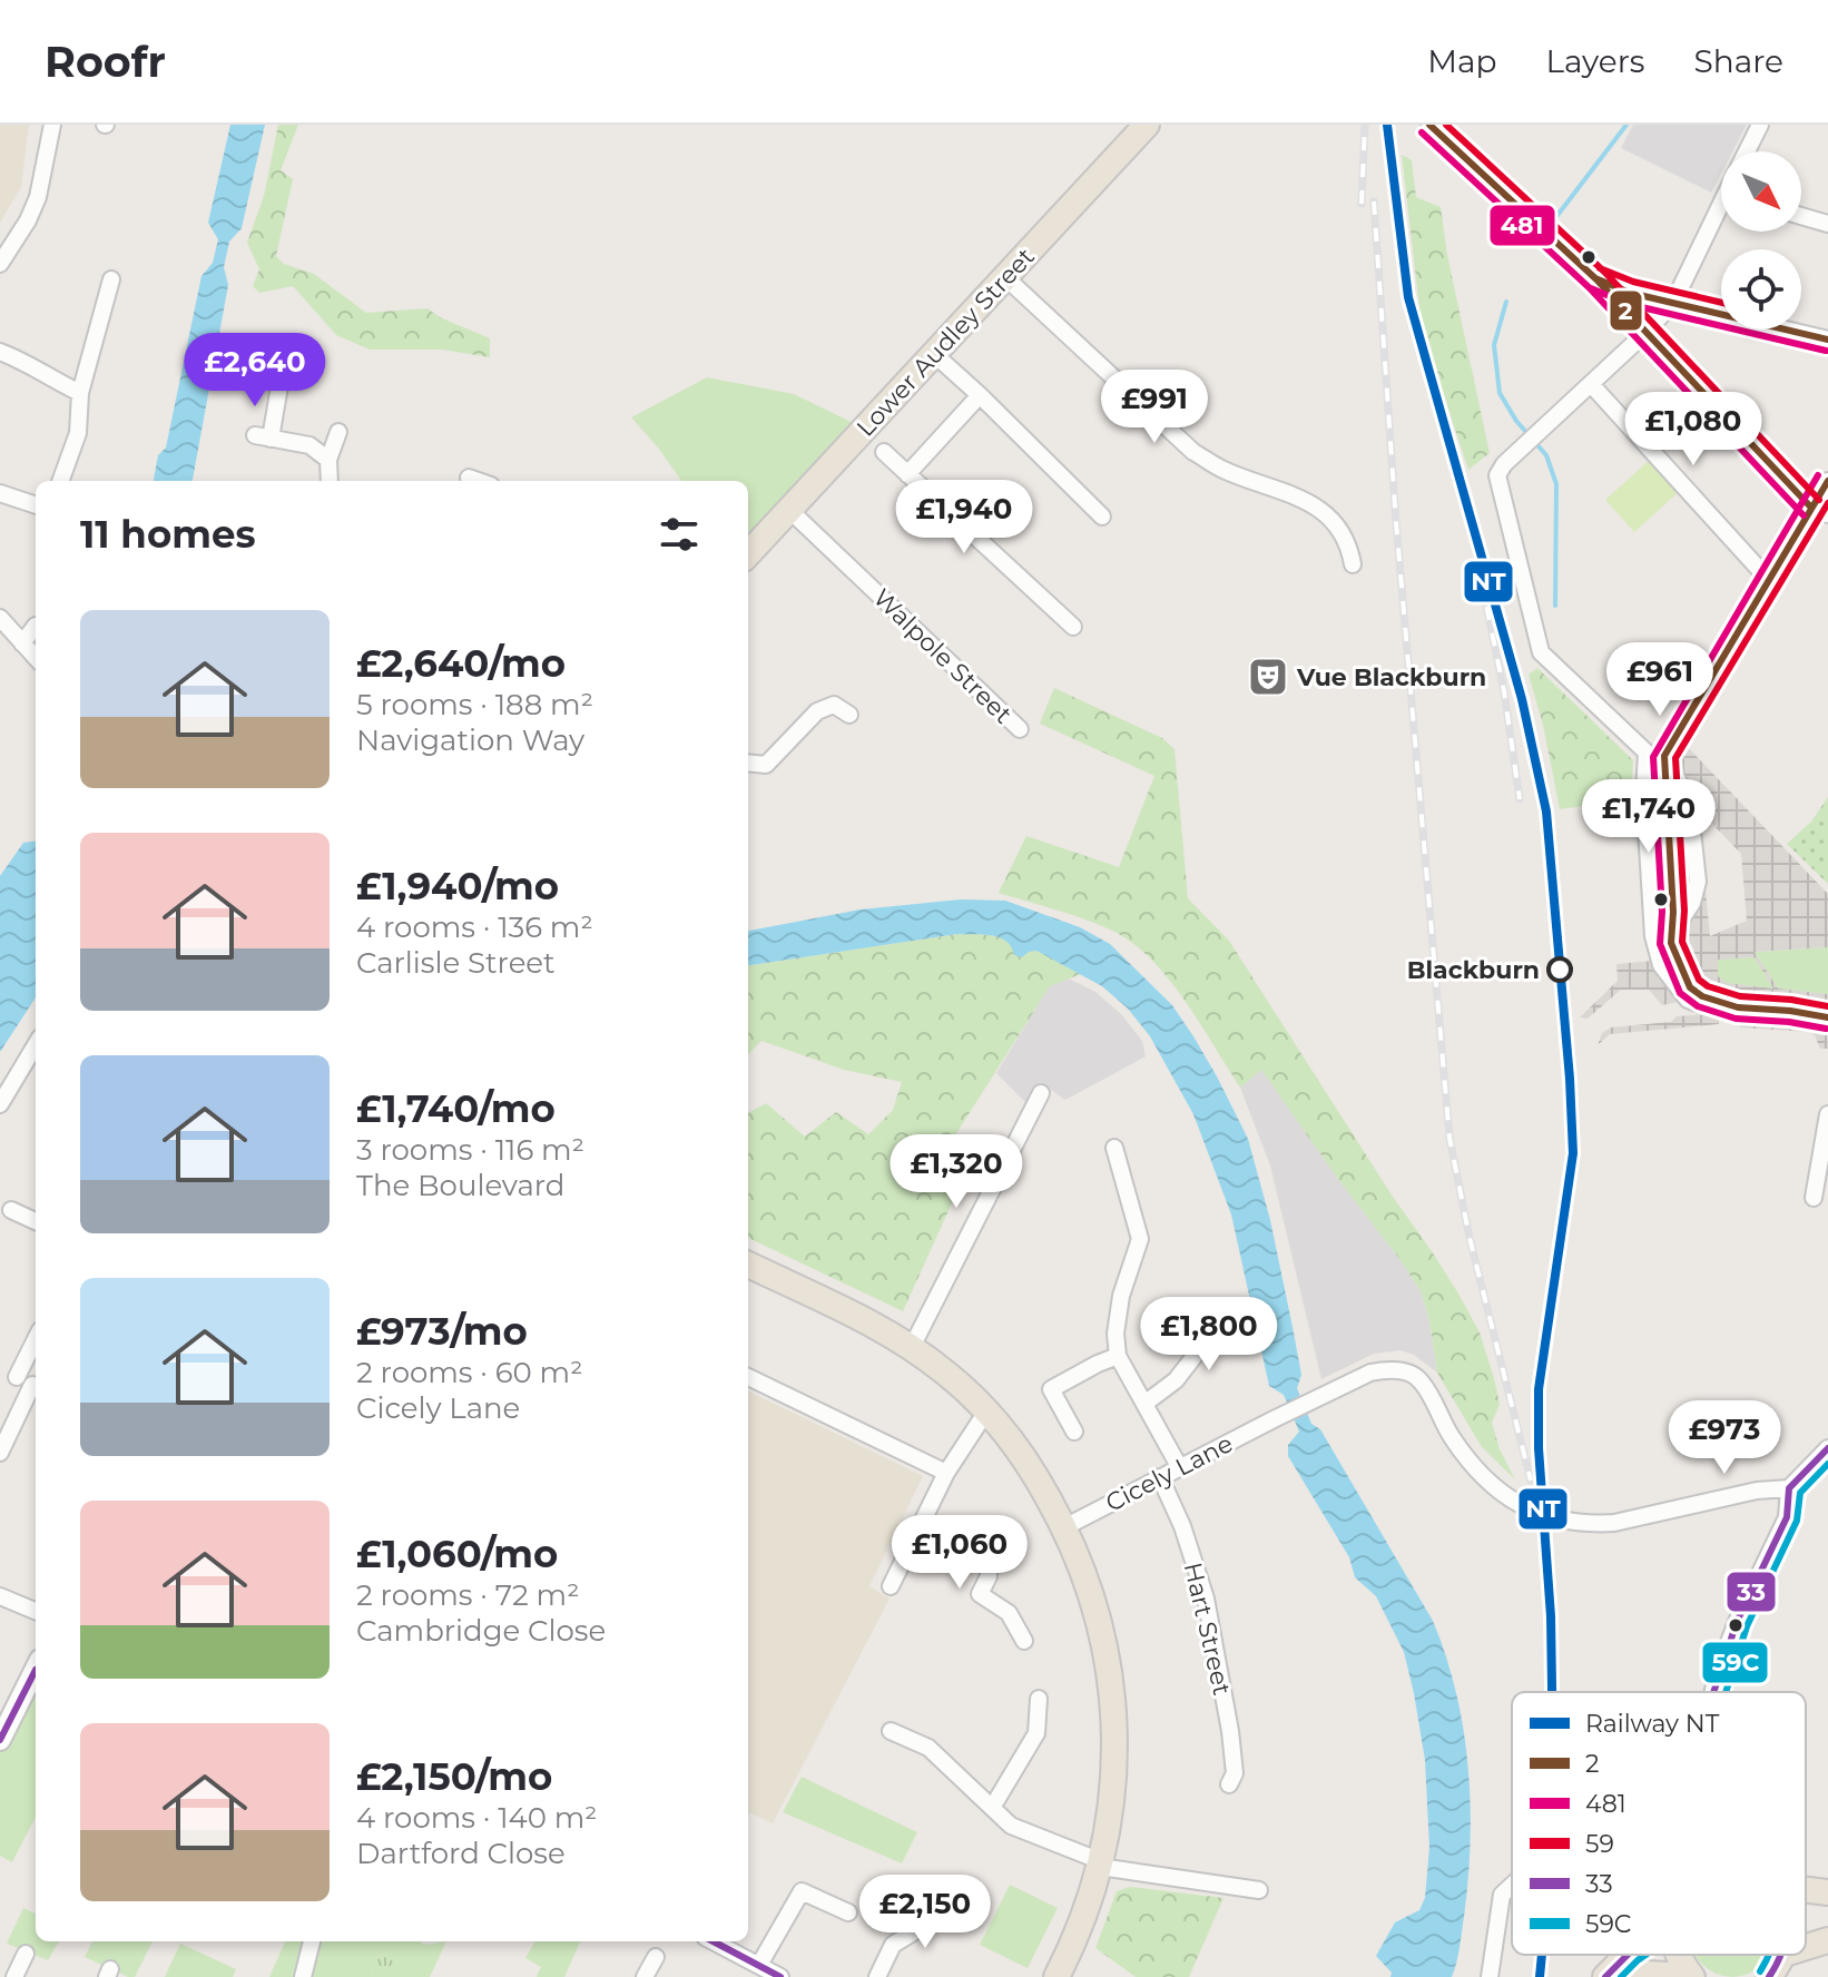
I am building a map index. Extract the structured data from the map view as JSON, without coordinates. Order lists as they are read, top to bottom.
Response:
{
  "streets": {
    "highway": ["Lower Audley Street"],
    "street": ["Walpole Street", "Cicely Lane", "Hart Street"]
  },
  "crossings": [
    ["Lower Audley Street", "Walpole Street"],
    ["Cicely Lane", "Hart Street"]
  ],
  "places": {
    "theatre": ["Vue Blackburn"],
    "other": ["Blackburn"]
  },
  "lines": [
    "rail line NT",
    "transit line 2",
    "transit line 59",
    "transit line 481",
    "transit line 33",
    "transit line 59C"
  ],
  "legend": [
    "Railway NT",
    "2",
    "481",
    "59",
    "33",
    "59C"
  ],
  "north": "bottom right",
  "page": {
    "header": "Roofr",
    "nav": ["Map", "Layers", "Share"],
    "price": [
      "£2,640",
      "£991",
      "£1,080",
      "£1,940",
      "£961",
      "£1,740",
      "£1,320",
      "£1,800",
      "£973",
      "£1,060",
      "£2,150"
    ],
    "heading": "11 homes",
    "list": [
      {
        "name": "£2,640/mo",
        "note": "5 rooms · 188 m² · Navigation Way"
      },
      {
        "name": "£1,940/mo",
        "note": "4 rooms · 136 m² · Carlisle Street"
      },
      {
        "name": "£1,740/mo",
        "note": "3 rooms · 116 m² · The Boulevard"
      },
      {
        "name": "£973/mo",
        "note": "2 rooms · 60 m² · Cicely Lane"
      },
      {
        "name": "£1,060/mo",
        "note": "2 rooms · 72 m² · Cambridge Close"
      },
      {
        "name": "£2,150/mo",
        "note": "4 rooms · 140 m² · Dartford Close"
      }
    ]
  }
}
